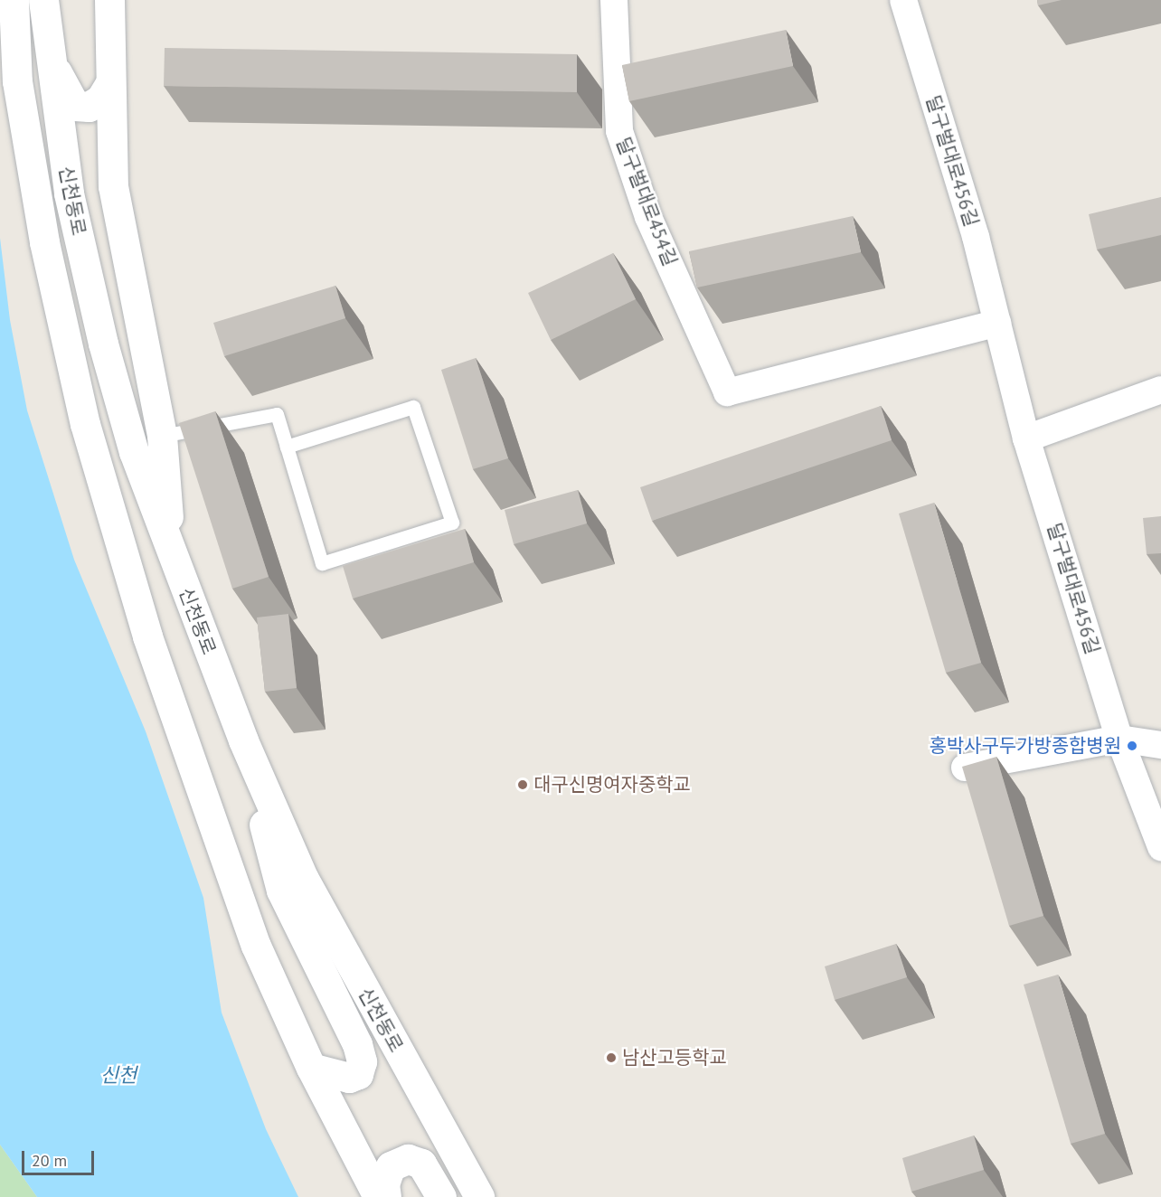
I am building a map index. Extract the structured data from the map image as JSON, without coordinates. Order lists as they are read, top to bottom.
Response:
{
  "streets": {
    "main road": ["신천동로"],
    "street": ["달구벌대로456길", "달구벌대로454길"]
  },
  "crossings": [
    ["달구벌대로456길", "달구벌대로454길"]
  ],
  "water": ["신천"],
  "places": ["홍박사구두가방종합병원", "대구신명여자중학교", "남산고등학교"],
  "scale_bar": "20 m"
}
